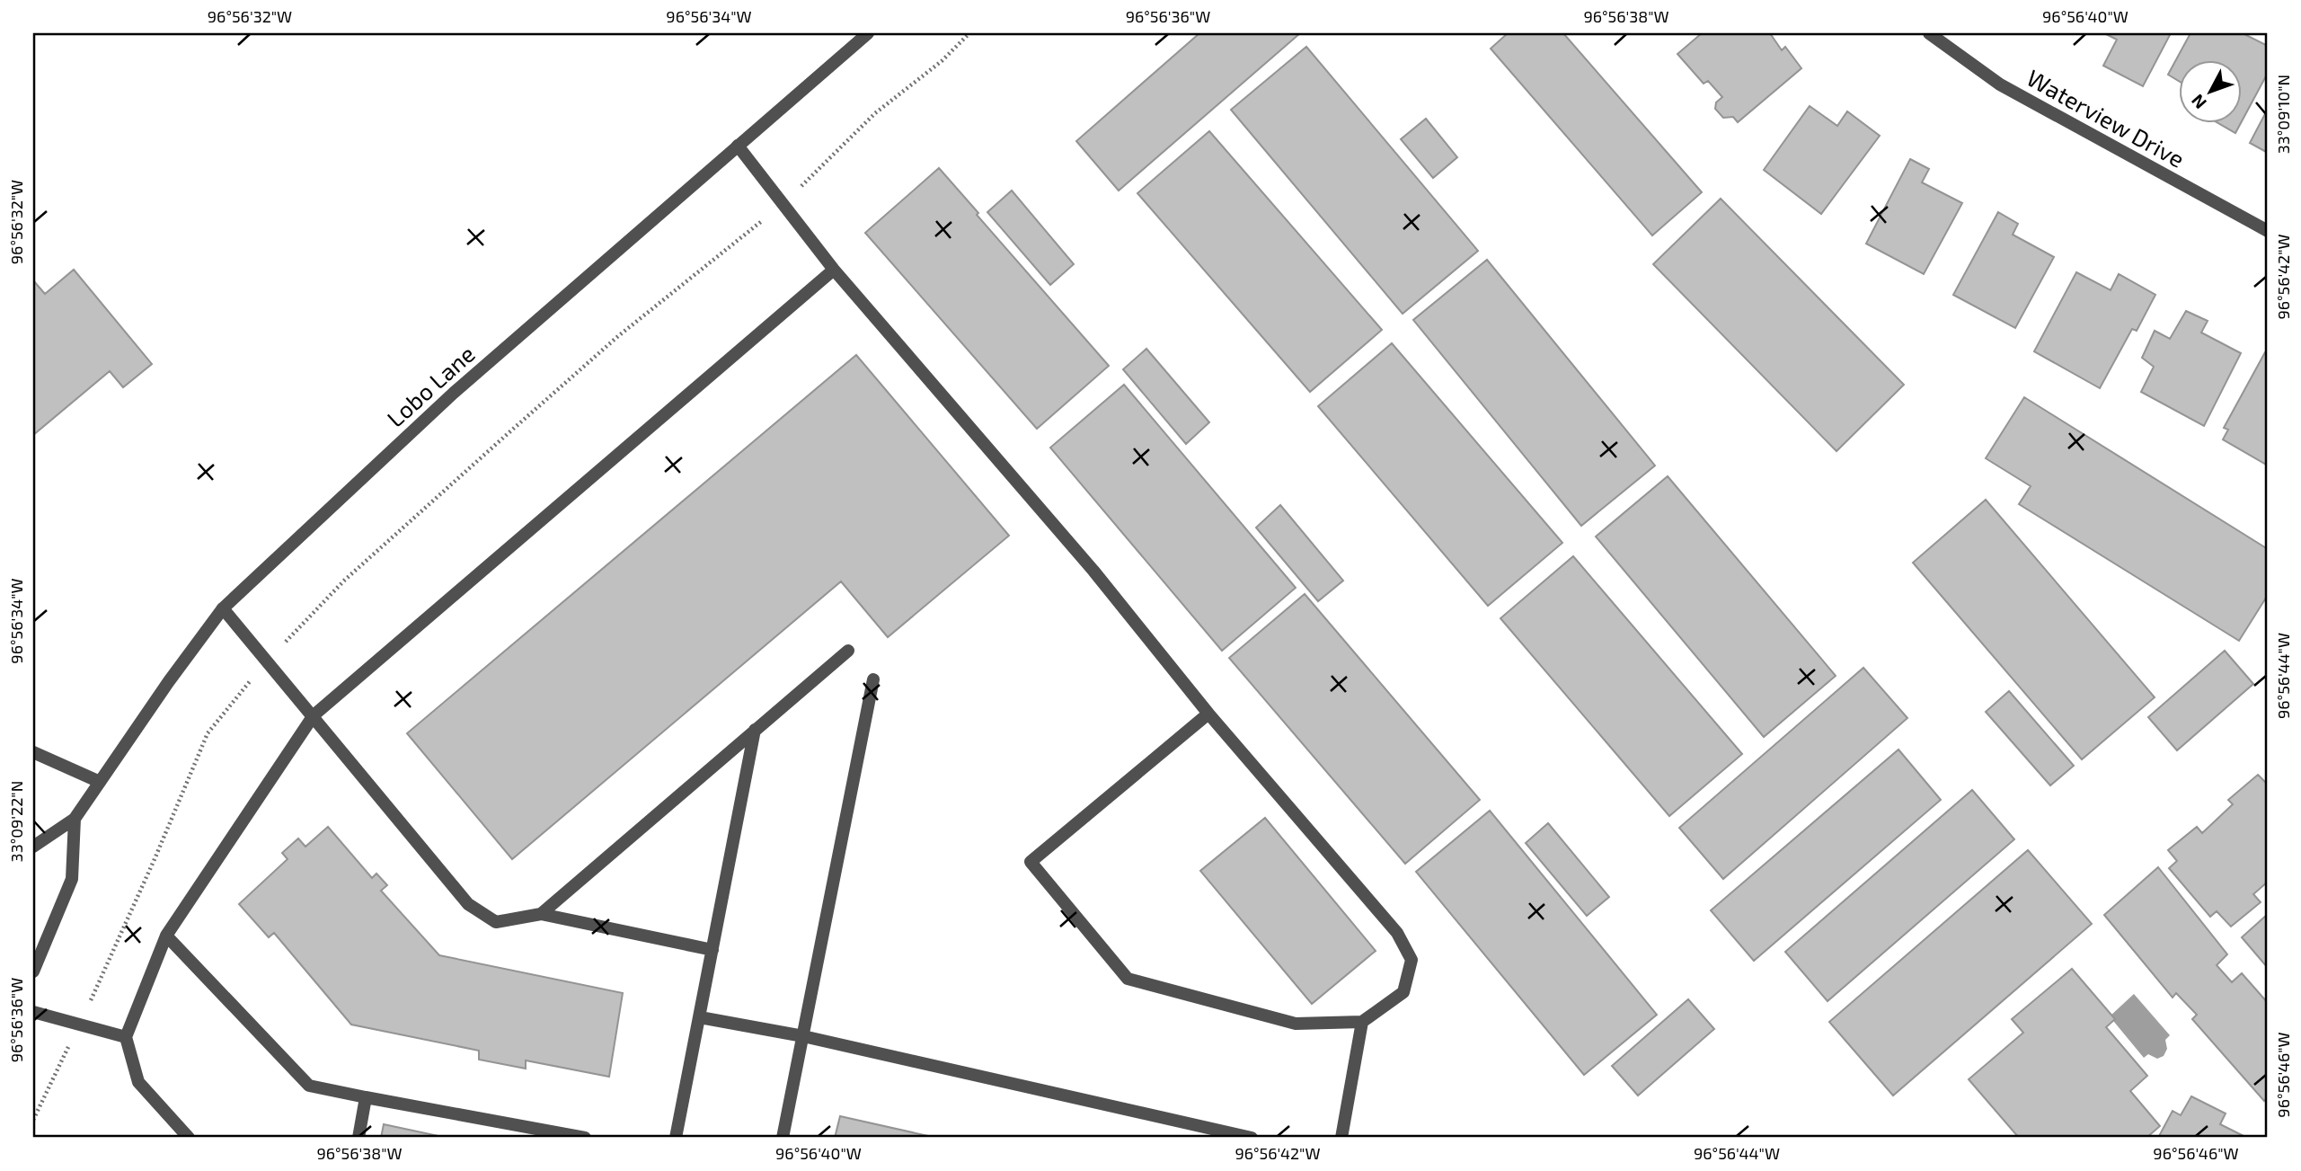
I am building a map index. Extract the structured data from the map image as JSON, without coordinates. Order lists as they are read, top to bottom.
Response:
{
  "streets": {
    "street": ["Waterview Drive", "Lobo Lane"]
  },
  "north": "bottom left",
  "coordinates": [
    "96°56'32\"W",
    "96°56'34\"W",
    "96°56'36\"W",
    "96°56'38\"W",
    "96°56'40\"W",
    "33°09'10\"N",
    "96°56'42\"W",
    "96°56'44\"W",
    "33°09'22\"N",
    "96°56'46\"W"
  ]
}
